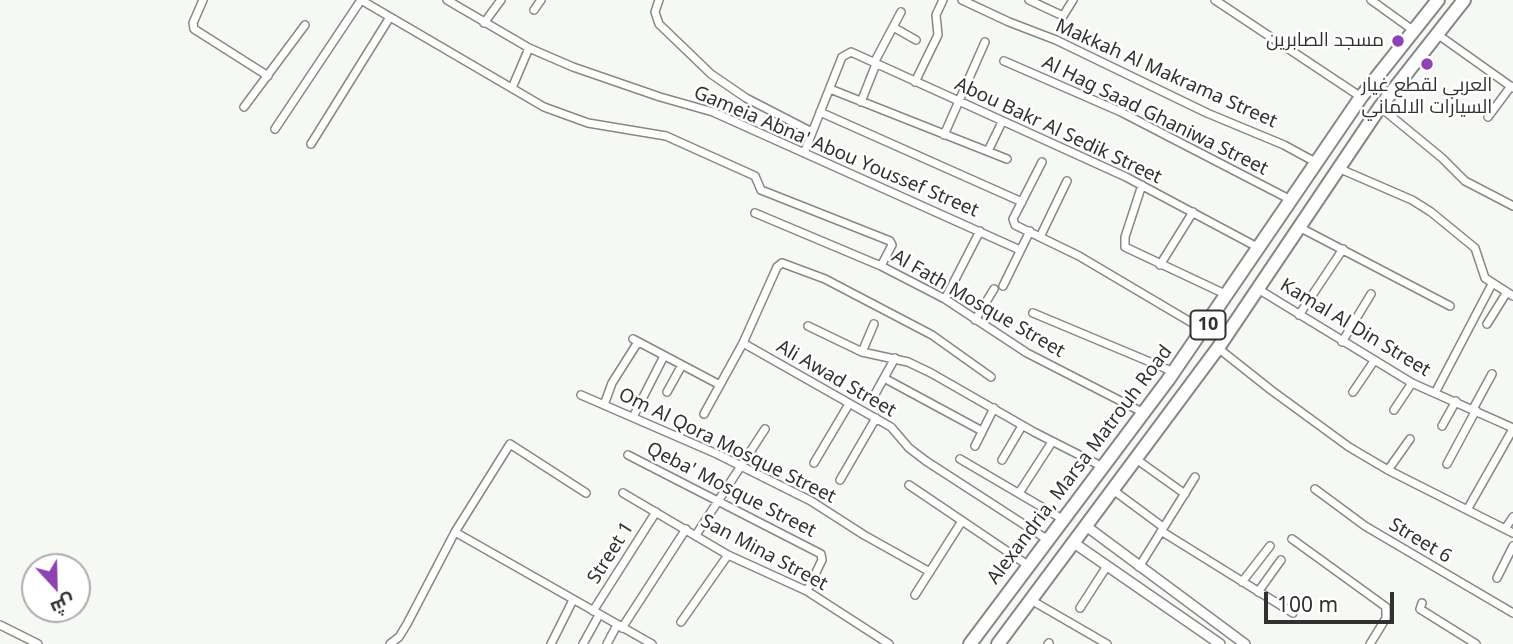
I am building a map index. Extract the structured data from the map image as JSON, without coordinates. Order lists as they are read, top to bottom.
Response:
{
  "streets": {
    "main road": ["10", "Alexandria, Marsa Matrouh Road"],
    "street": [
      "Makkah Al Makrama Street",
      "Al Hag Saad Ghaniwa Street",
      "Abou Bakr Al Sedik Street",
      "Gameia Abna' Abou Youssef Street",
      "Al Fath Mosque Street",
      "Kamal Al Din Street",
      "Ali Awad Street",
      "Om Al Qora Mosque Street",
      "Qeba' Mosque Street",
      "Street 6",
      "Street 1",
      "San Mina Street"
    ]
  },
  "crossings": [
    ["Makkah Al Makrama Street", "Alexandria, Marsa Matrouh Road"],
    ["Al Hag Saad Ghaniwa Street", "Alexandria, Marsa Matrouh Road"],
    ["Abou Bakr Al Sedik Street", "Alexandria, Marsa Matrouh Road"],
    ["Al Fath Mosque Street", "Alexandria, Marsa Matrouh Road"],
    ["10", "Kamal Al Din Street"],
    ["Ali Awad Street", "Alexandria, Marsa Matrouh Road"],
    ["Qeba' Mosque Street", "San Mina Street"],
    ["Street 1", "San Mina Street"]
  ],
  "places": ["مسجد الصابرين", "العربي لقطع غيار السيارات الالماني"],
  "scale_bar": "100 m",
  "north": "bottom"
}
